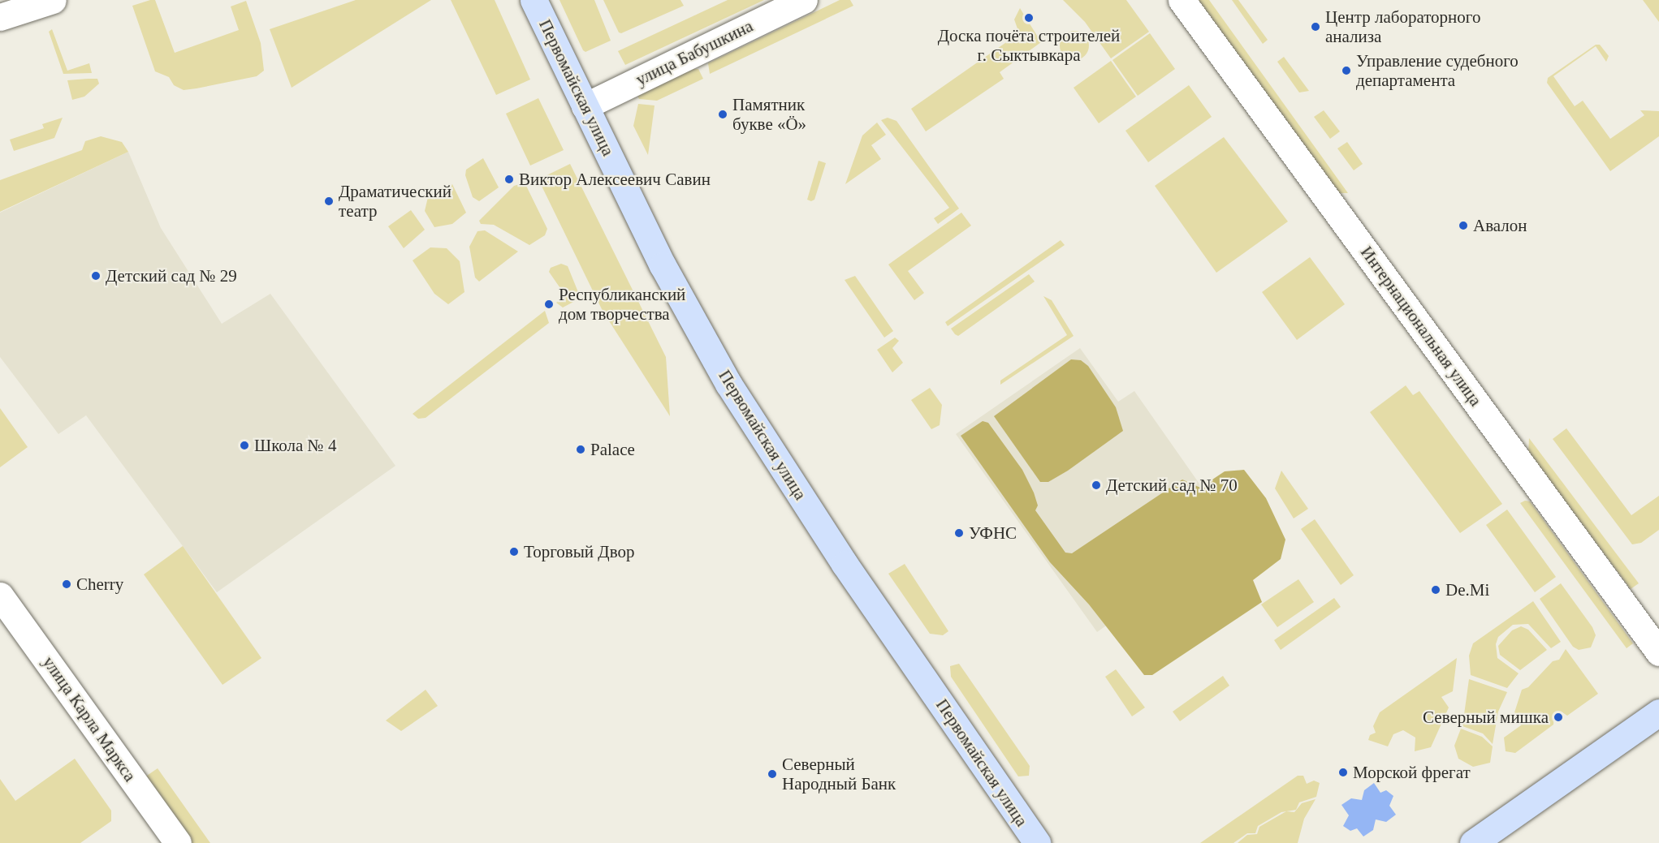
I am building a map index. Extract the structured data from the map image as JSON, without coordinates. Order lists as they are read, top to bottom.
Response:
{
  "streets": {
    "main road": ["Первомайская улица"],
    "street": ["улица Бабушкина", "Интернациональная улица", "улица Карла Маркса"]
  },
  "crossings": [
    ["улица Бабушкина", "Первомайская улица"]
  ],
  "places": [
    "Доска почёта строителей г. Сыктывкара",
    "Центр лабораторного анализа",
    "Управление судебного департамента",
    "Памятник букве «Ӧ»",
    "Виктор Алексеевич Савин",
    "Драматический театр",
    "Авалон",
    "Детский сад № 29",
    "Республиканский дом творчества",
    "Школа № 4",
    "Palace",
    "Детский сад № 70",
    "УФНС",
    "Торговый Двор",
    "Cherry",
    "De.Mi",
    "Северный мишка",
    "Морской фрегат",
    "Северный Народный Банк"
  ]
}
